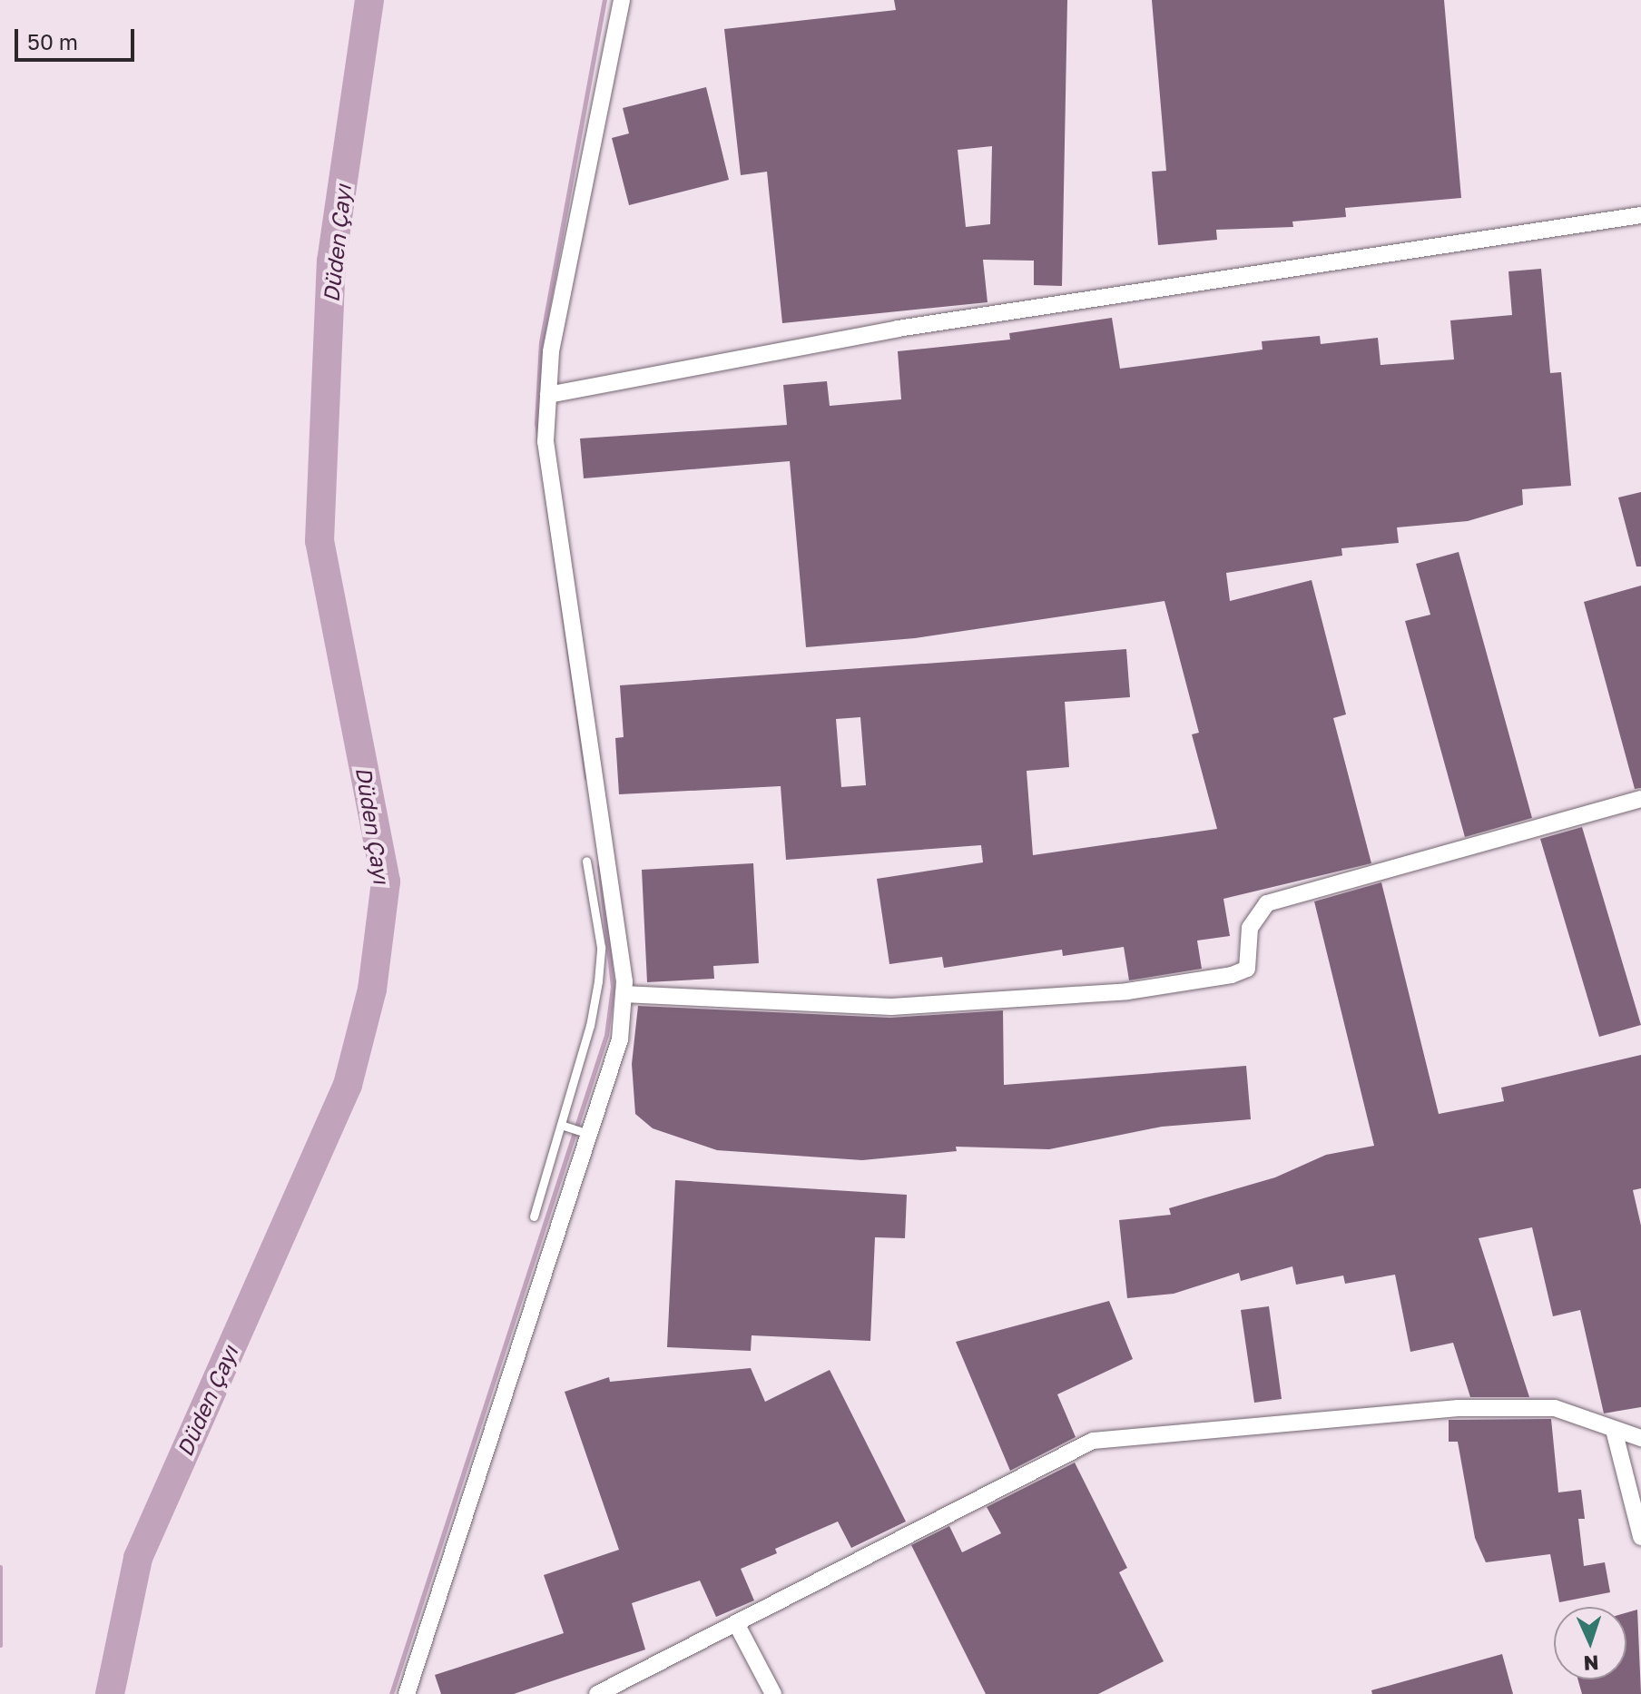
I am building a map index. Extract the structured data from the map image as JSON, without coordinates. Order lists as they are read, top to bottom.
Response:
{
  "water": ["Düden Çayı"],
  "scale_bar": "50 m",
  "north": "bottom"
}
